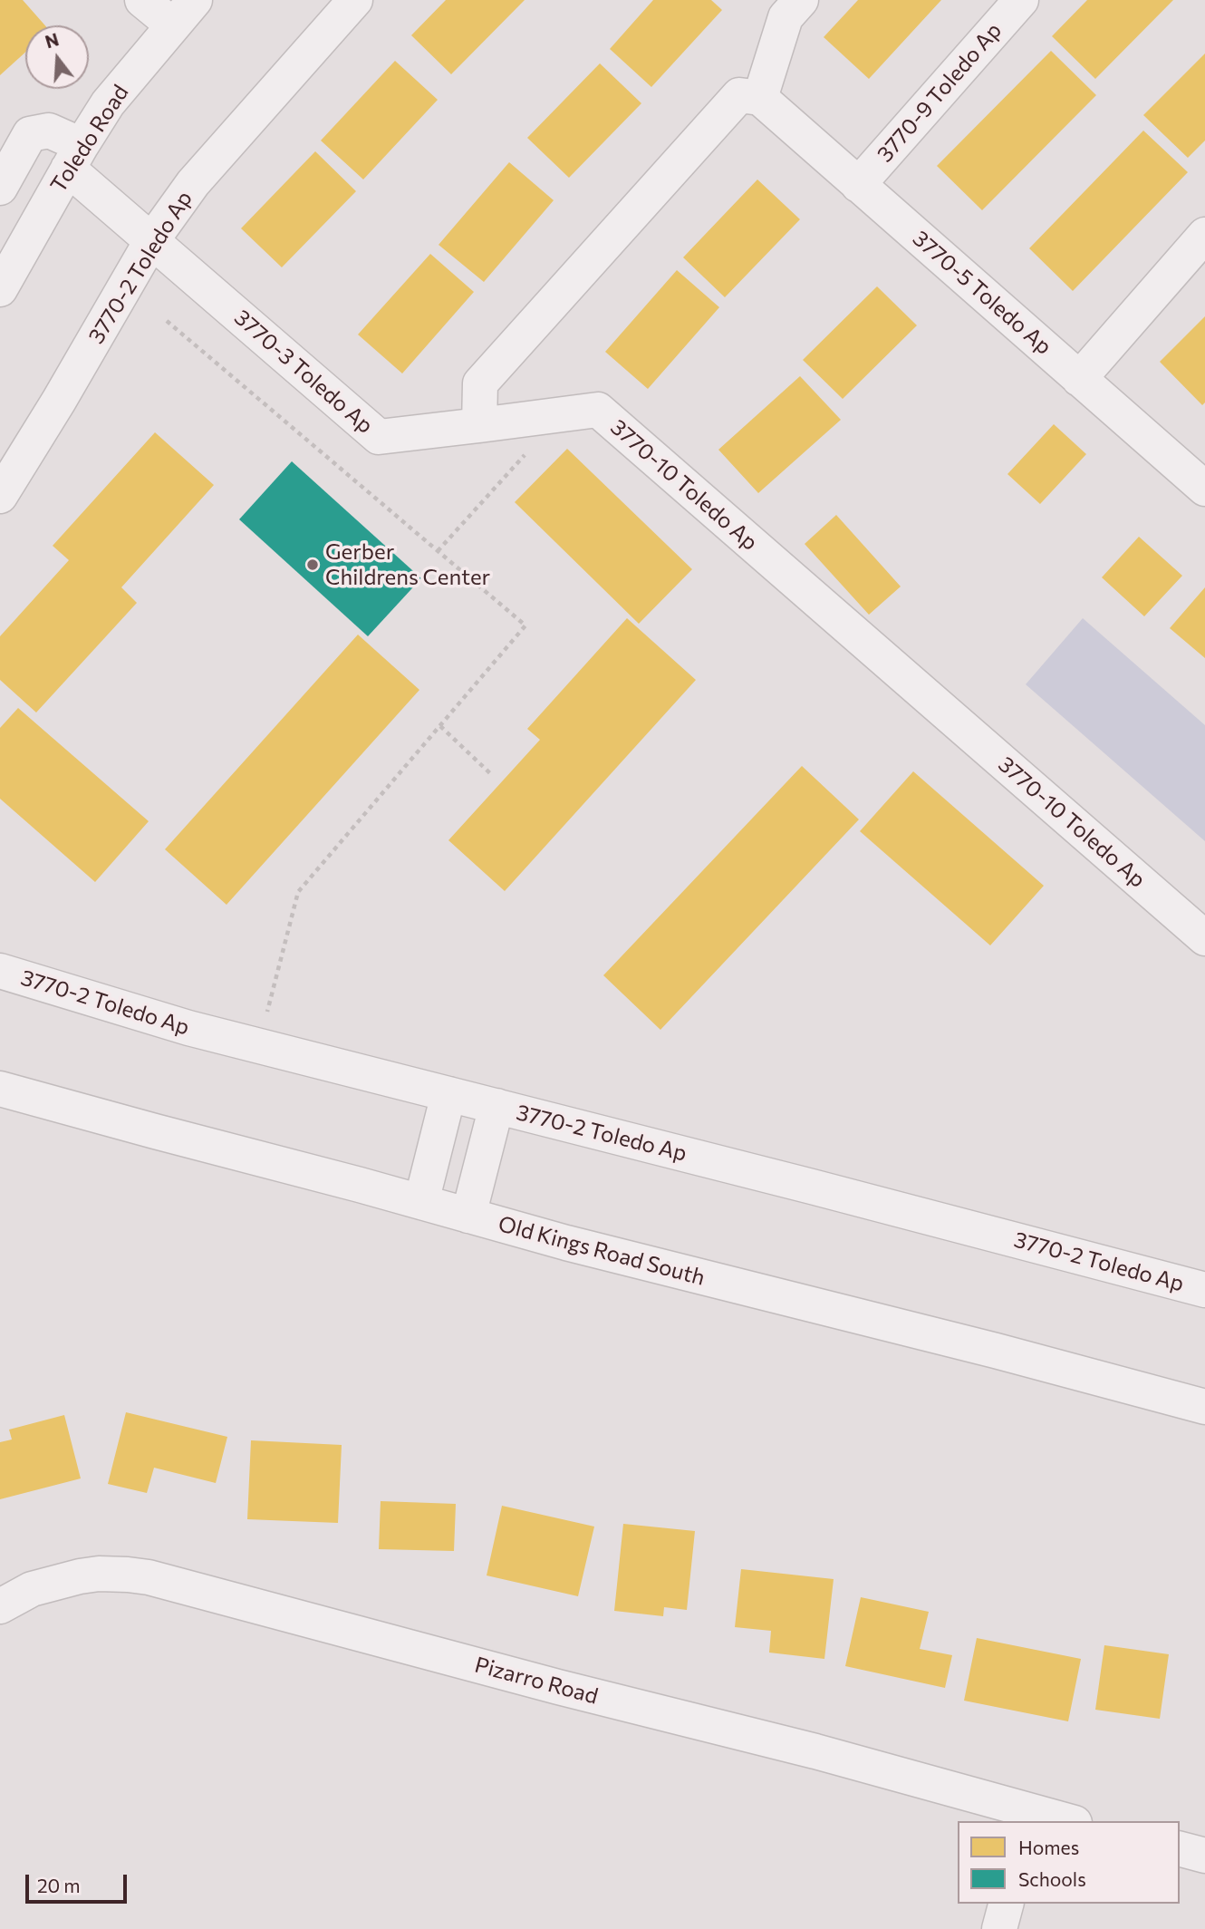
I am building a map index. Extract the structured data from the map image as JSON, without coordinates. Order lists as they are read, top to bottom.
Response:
{
  "streets": {
    "street": [
      "3770-9 Toledo Ap",
      "Toledo Road",
      "3770-2 Toledo Ap",
      "3770-5 Toledo Ap",
      "3770-3 Toledo Ap",
      "3770-10 Toledo Ap",
      "Old Kings Road South",
      "Pizarro Road"
    ]
  },
  "crossings": [
    ["3770-9 Toledo Ap", "3770-5 Toledo Ap"],
    ["Toledo Road", "3770-3 Toledo Ap"],
    ["3770-2 Toledo Ap", "3770-3 Toledo Ap"],
    ["3770-3 Toledo Ap", "3770-10 Toledo Ap"]
  ],
  "places": ["Gerber Childrens Center"],
  "legend": ["Homes", "Schools"],
  "scale_bar": "20 m",
  "north": "top"
}
